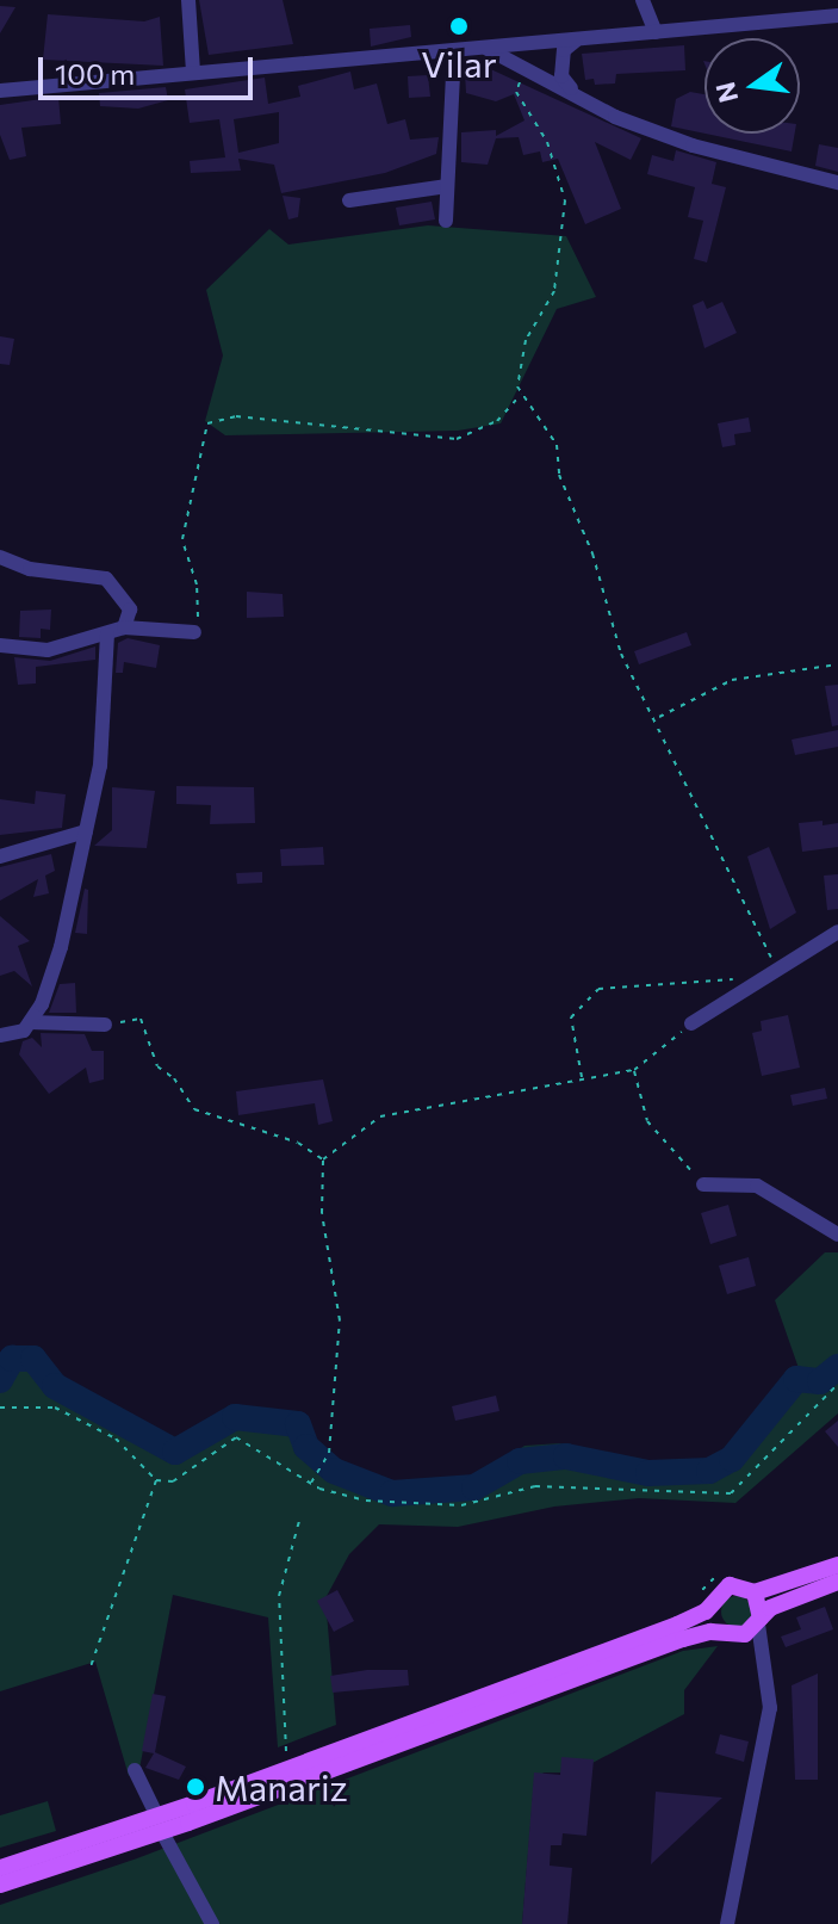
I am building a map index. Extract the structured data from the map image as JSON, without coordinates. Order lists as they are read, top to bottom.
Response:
{
  "places": ["Vilar", "Manariz"],
  "scale_bar": "100 m",
  "north": "left"
}
